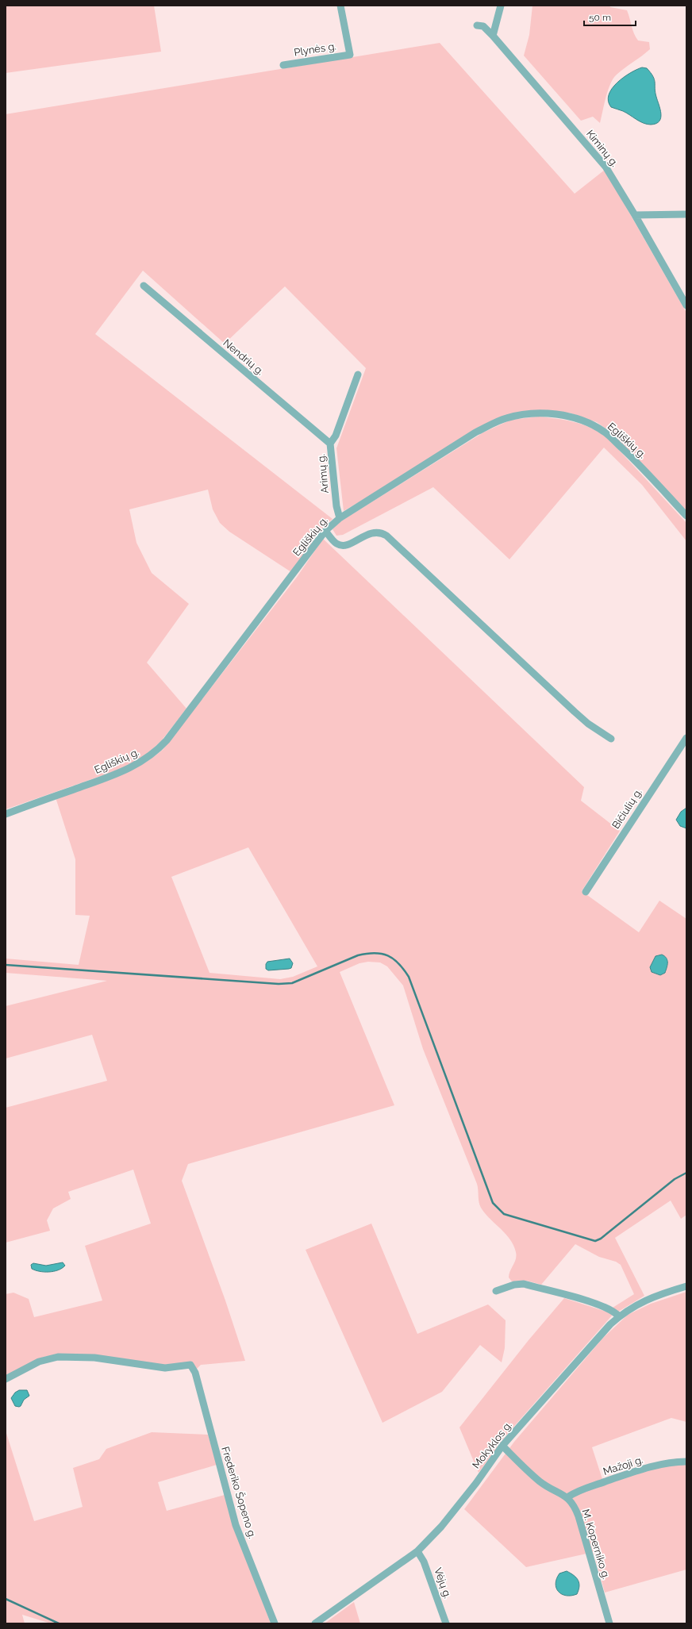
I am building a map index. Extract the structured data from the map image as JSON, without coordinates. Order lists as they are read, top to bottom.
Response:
{
  "streets": {
    "street": [
      "Plynės g.",
      "Kiminų g.",
      "Nendrių g.",
      "Egliškių g.",
      "Arimų g.",
      "Bičiulių g.",
      "Mokyklos g.",
      "Mažoji g.",
      "Frederiko Šopeno g.",
      "M. Koperniko g.",
      "Vėjų g."
    ]
  },
  "crossings": [
    ["Nendrių g.", "Arimų g."],
    ["Egliškių g.", "Arimų g."],
    ["Mokyklos g.", "M. Koperniko g."],
    ["Mokyklos g.", "Vėjų g."],
    ["Mažoji g.", "M. Koperniko g."]
  ],
  "scale_bar": "50 m"
}
